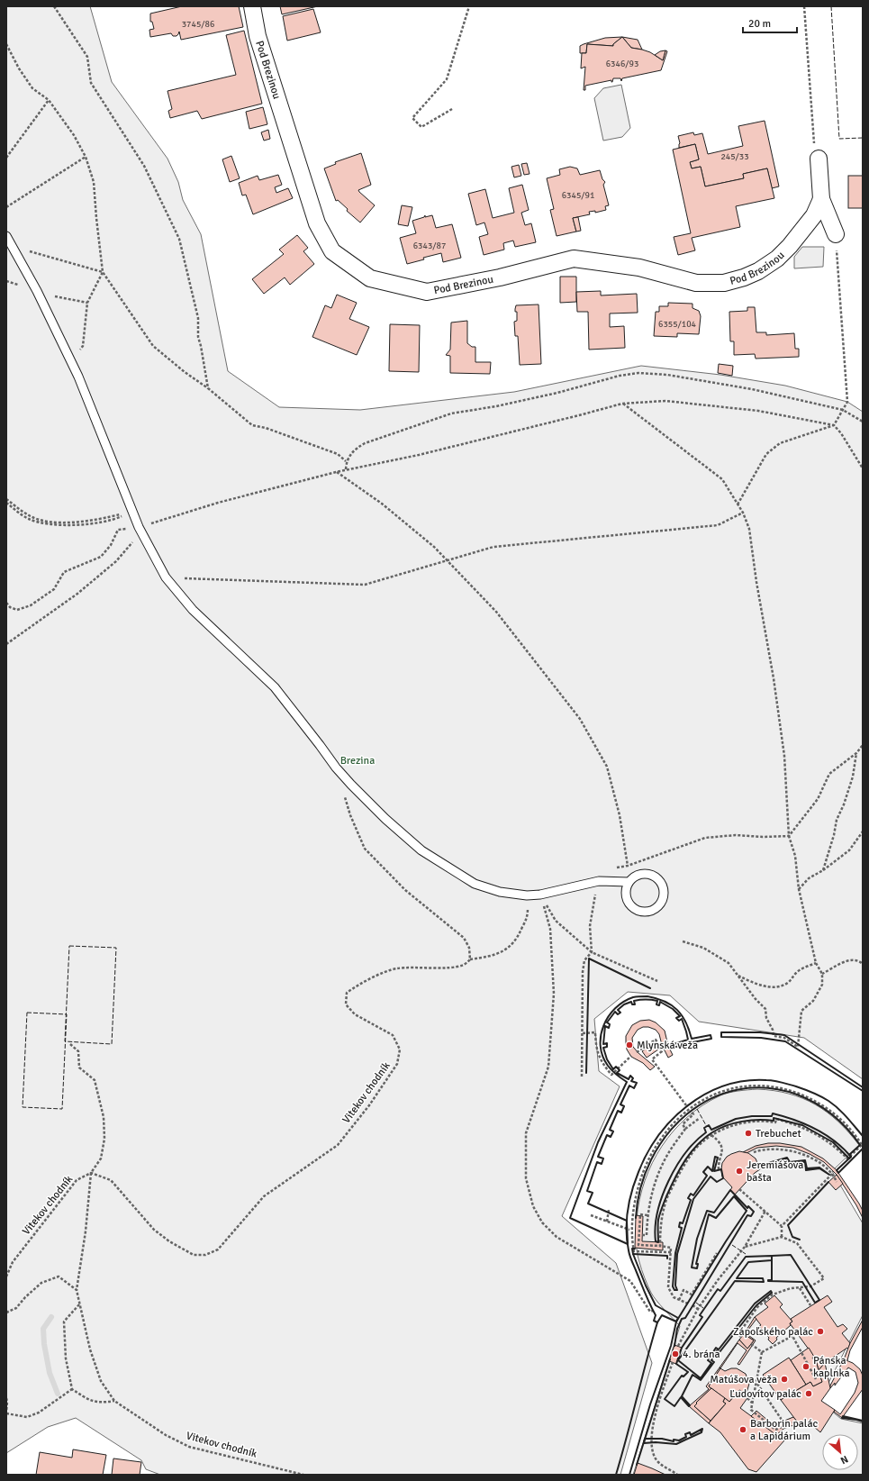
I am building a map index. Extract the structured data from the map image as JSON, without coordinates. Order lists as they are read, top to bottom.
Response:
{
  "streets": {
    "street": ["Pod Brezinou"],
    "path": ["Vitekov chodník"]
  },
  "parks": ["Brezina"],
  "places": [
    "Mlynská veža",
    "Trebuchet",
    "Jeremiášova bašta",
    "Zápoľského palác",
    "4. brána",
    "Pánska kaplnka",
    "Matúšova veža",
    "Ľudovítov palác",
    "Barborin palác a Lapidárium"
  ],
  "house_numbers": [
    "3745/86",
    "6346/93",
    "245/33",
    "6345/91",
    "6343/87",
    "6355/104"
  ],
  "scale_bar": "20 m",
  "north": "bottom right"
}
